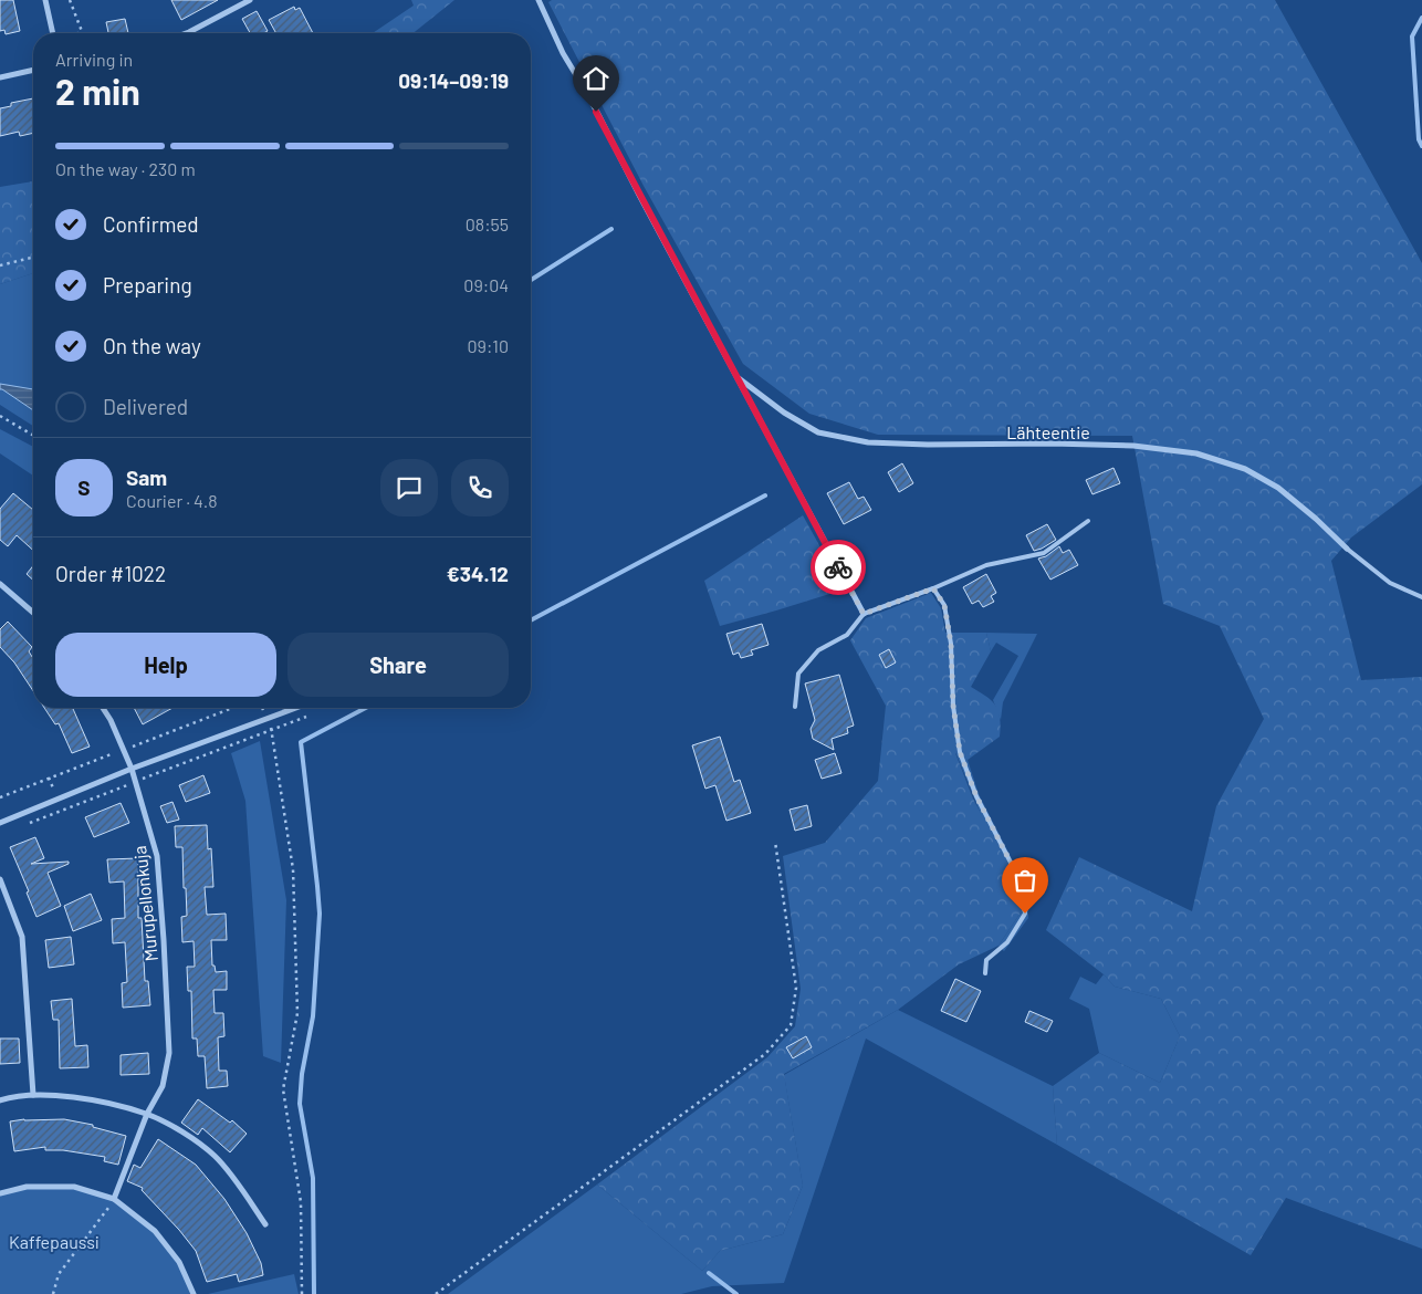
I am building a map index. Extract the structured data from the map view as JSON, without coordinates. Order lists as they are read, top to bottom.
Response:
{
  "streets": {
    "street": ["Lähteentie", "Murupellonkuja"]
  },
  "parks": ["Kaffepaussi"],
  "page": {
    "heading": ["2 min", "Arriving in", "09:14–09:19"],
    "panel": [
      "Sam",
      "Courier · 4.8",
      "Order #1022",
      "€34.12"
    ],
    "bar": "On the way · 230 m",
    "list": [
      ["Confirmed", "08:55"],
      ["Preparing", "09:04"],
      ["On the way", "09:10"],
      "Delivered"
    ],
    "round": "S",
    "buttons": ["Help", "Share"]
  }
}
